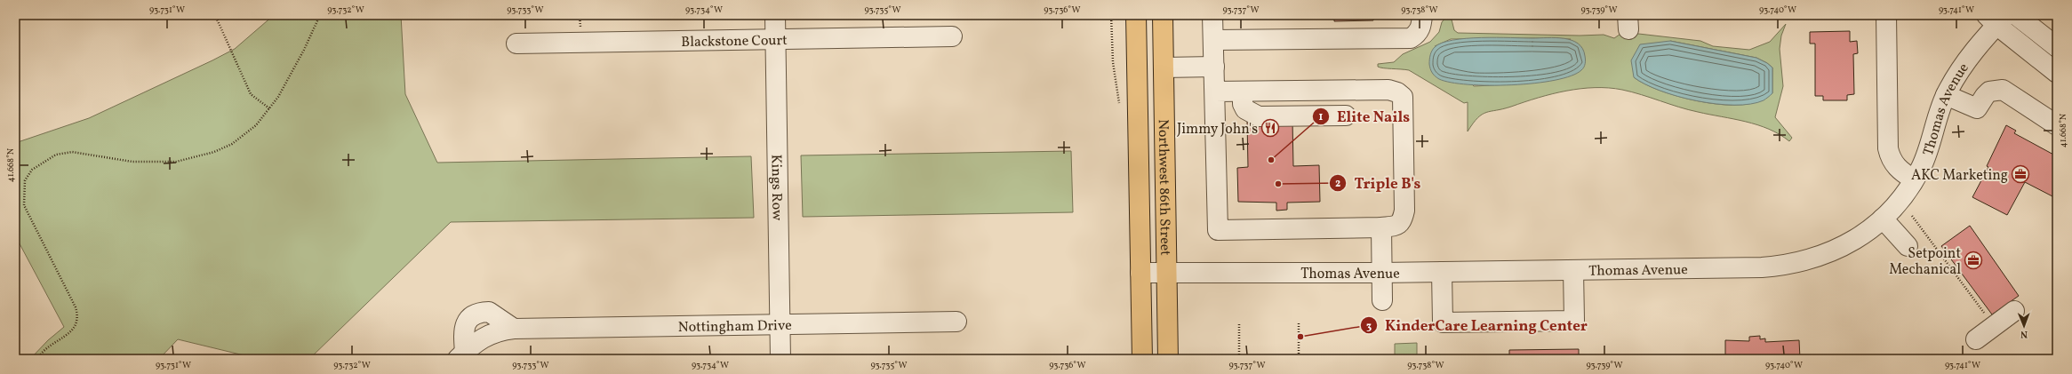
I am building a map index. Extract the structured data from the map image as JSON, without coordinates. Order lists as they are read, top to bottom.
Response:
{
  "streets": {
    "main road": ["Northwest 86th Street"],
    "street": [
      "Blackstone Court",
      "Thomas Avenue",
      "Kings Row",
      "Nottingham Drive"
    ]
  },
  "crossings": [
    ["Blackstone Court", "Kings Row"],
    ["Thomas Avenue", "Northwest 86th Street"],
    ["Kings Row", "Nottingham Drive"]
  ],
  "places": {
    "restaurant": ["Jimmy John's"],
    "other": ["Elite Nails", "Triple B's", "KinderCare Learning Center"],
    "office": ["AKC Marketing", "Setpoint Mechanical"]
  },
  "north": "bottom",
  "coordinates": [
    "93.731°W",
    "93.732°W",
    "93.733°W",
    "93.734°W",
    "93.735°W",
    "93.736°W",
    "93.737°W",
    "93.738°W",
    "93.739°W",
    "93.740°W",
    "93.741°W",
    "41.668°N"
  ]
}
